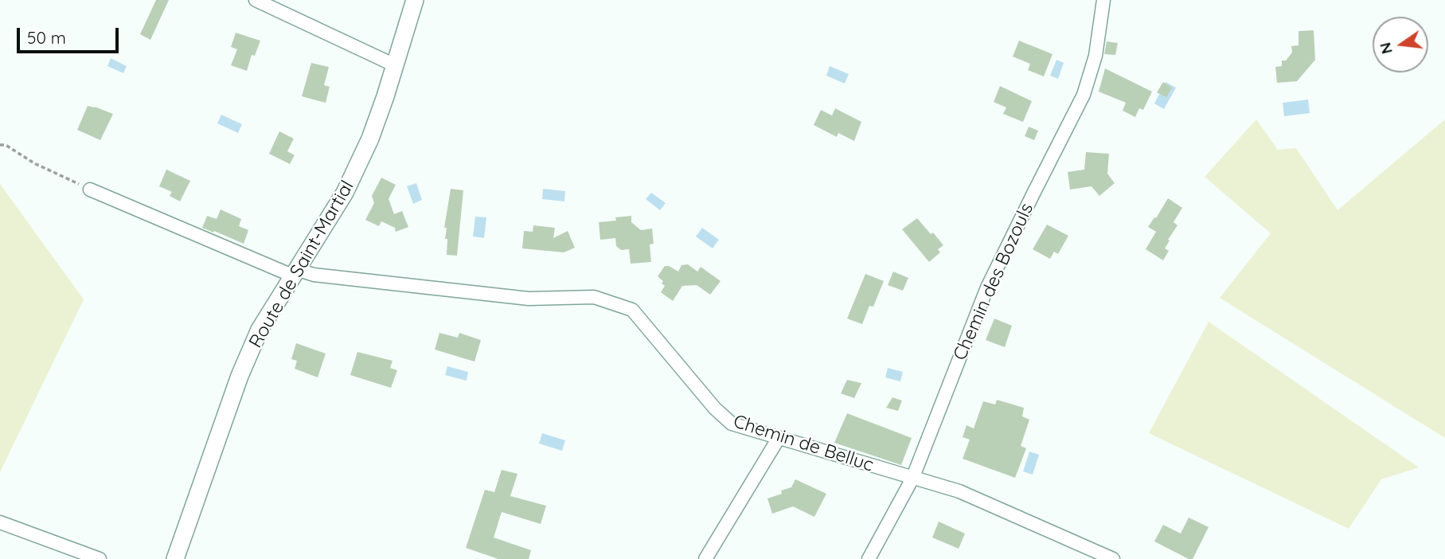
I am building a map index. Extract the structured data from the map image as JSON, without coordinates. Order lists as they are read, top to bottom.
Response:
{
  "streets": {
    "main road": ["Route de Saint-Martial"],
    "street": ["Chemin des Bozouls", "Chemin de Belluc"]
  },
  "crossings": [
    ["Route de Saint-Martial", "Chemin de Belluc"],
    ["Chemin des Bozouls", "Chemin de Belluc"]
  ],
  "scale_bar": "50 m",
  "north": "left"
}
